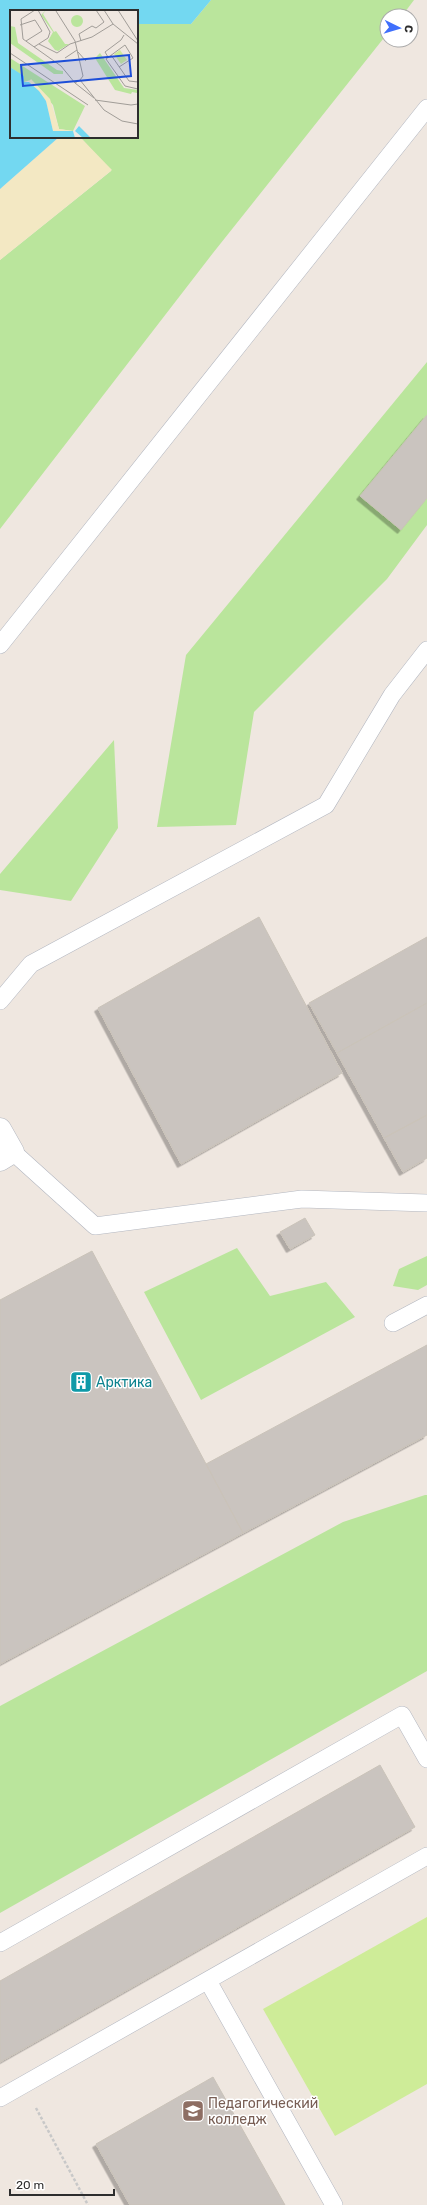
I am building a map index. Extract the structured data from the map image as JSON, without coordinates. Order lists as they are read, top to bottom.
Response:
{
  "places": {
    "building": ["Арктика"],
    "school or university": ["Педагогический колледж"]
  },
  "scale_bar": "20 m",
  "north": "right"
}
